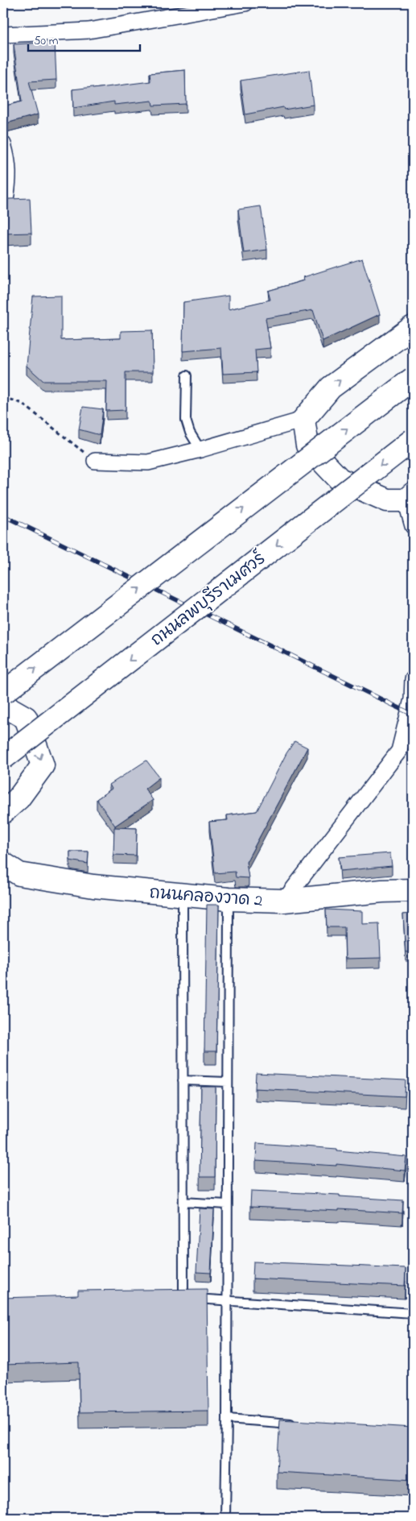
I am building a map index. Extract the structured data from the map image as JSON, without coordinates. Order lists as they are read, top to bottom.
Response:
{
  "streets": {
    "main road": ["ถนนลพบุรีราเมศวร์", "ถนนคลองวาด 2"]
  },
  "scale_bar": "50 m"
}
